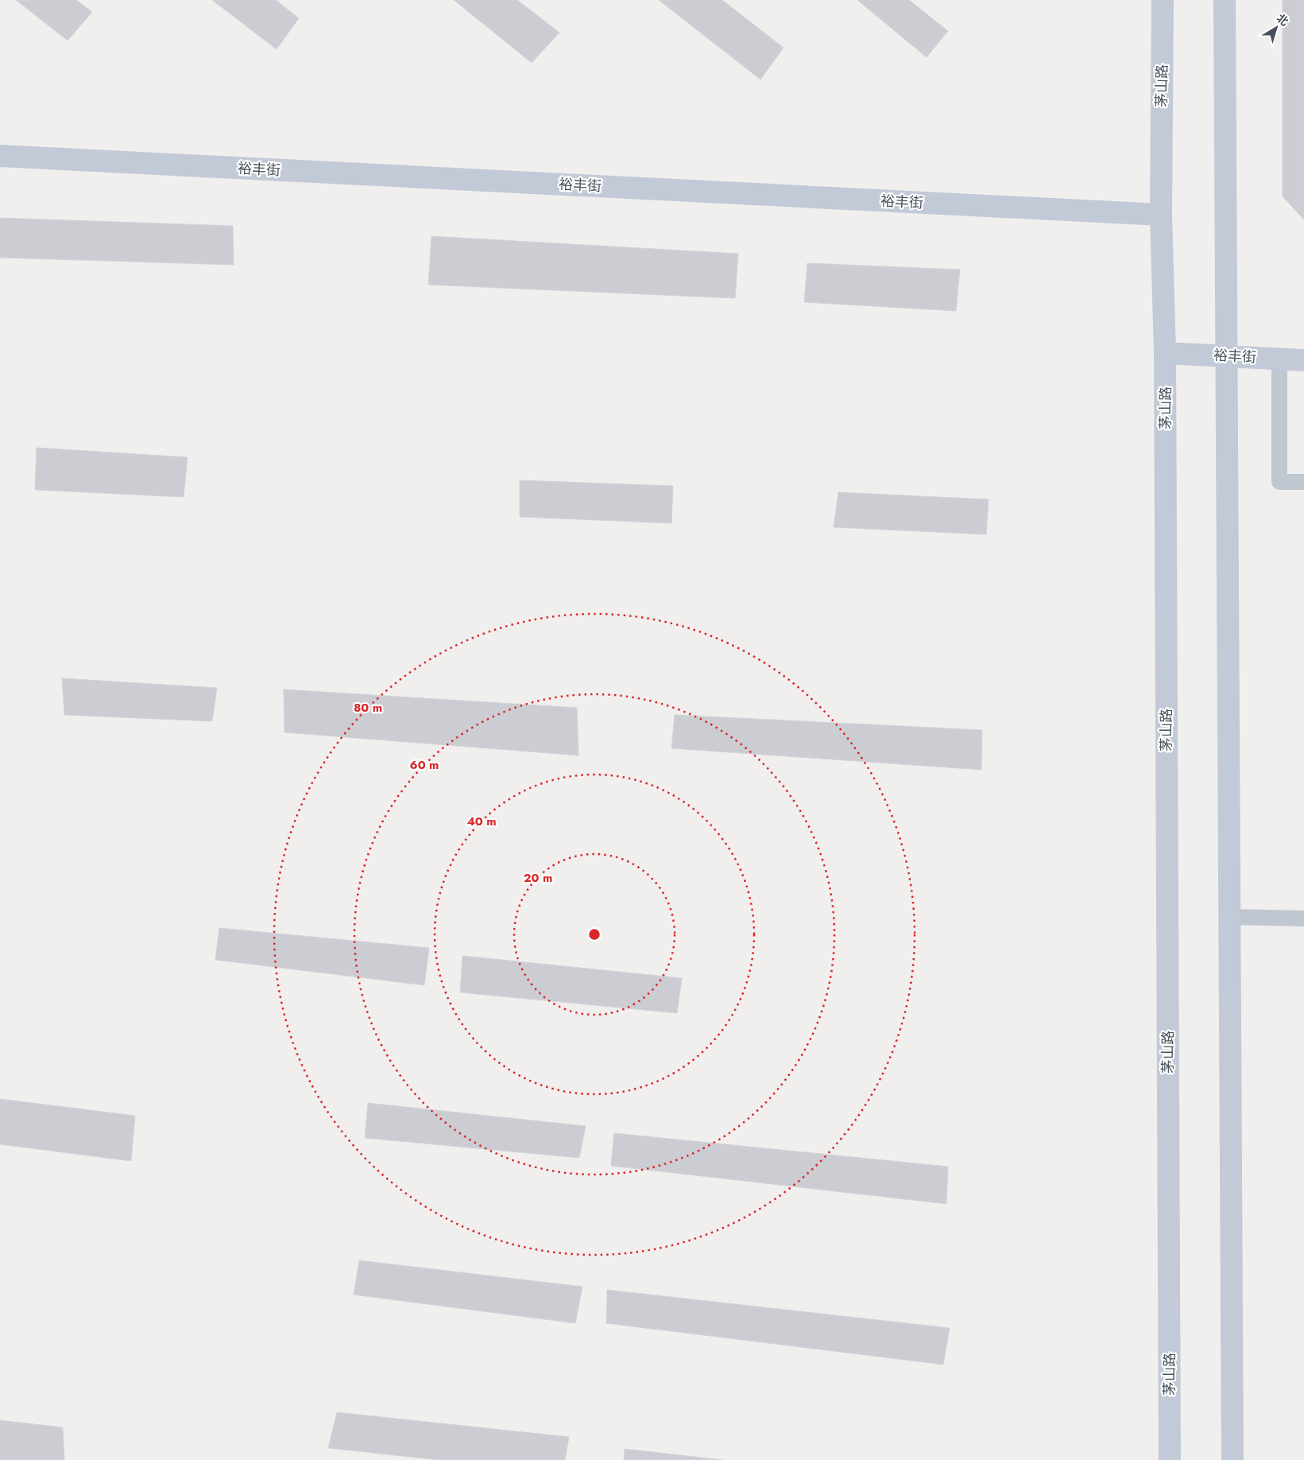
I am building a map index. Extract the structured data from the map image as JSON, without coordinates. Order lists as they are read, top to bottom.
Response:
{
  "streets": {
    "main road": ["茅山路", "裕丰街"]
  },
  "crossings": [
    ["茅山路", "裕丰街"]
  ],
  "north": "top right",
  "rings": [
    "80 m",
    "60 m",
    "40 m",
    "20 m"
  ]
}
